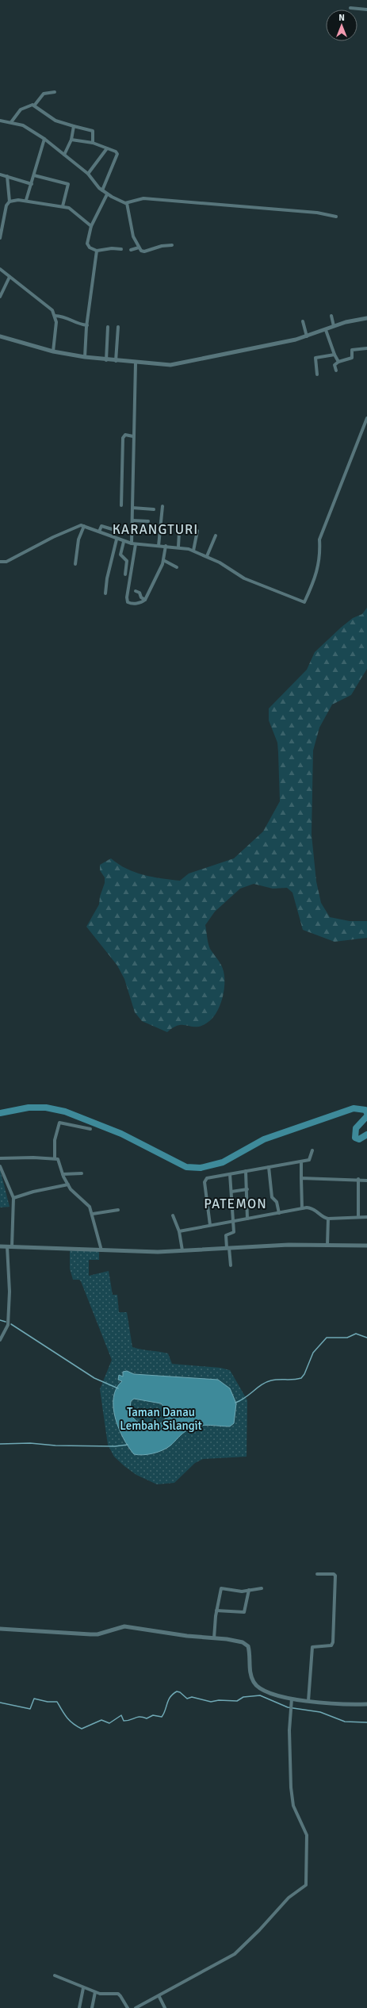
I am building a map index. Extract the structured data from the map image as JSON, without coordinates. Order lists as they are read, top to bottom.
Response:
{
  "districts": ["KARANGTURI", "PATEMON"],
  "parks": ["Taman Danau Lembah Silangit"],
  "north": "top"
}
